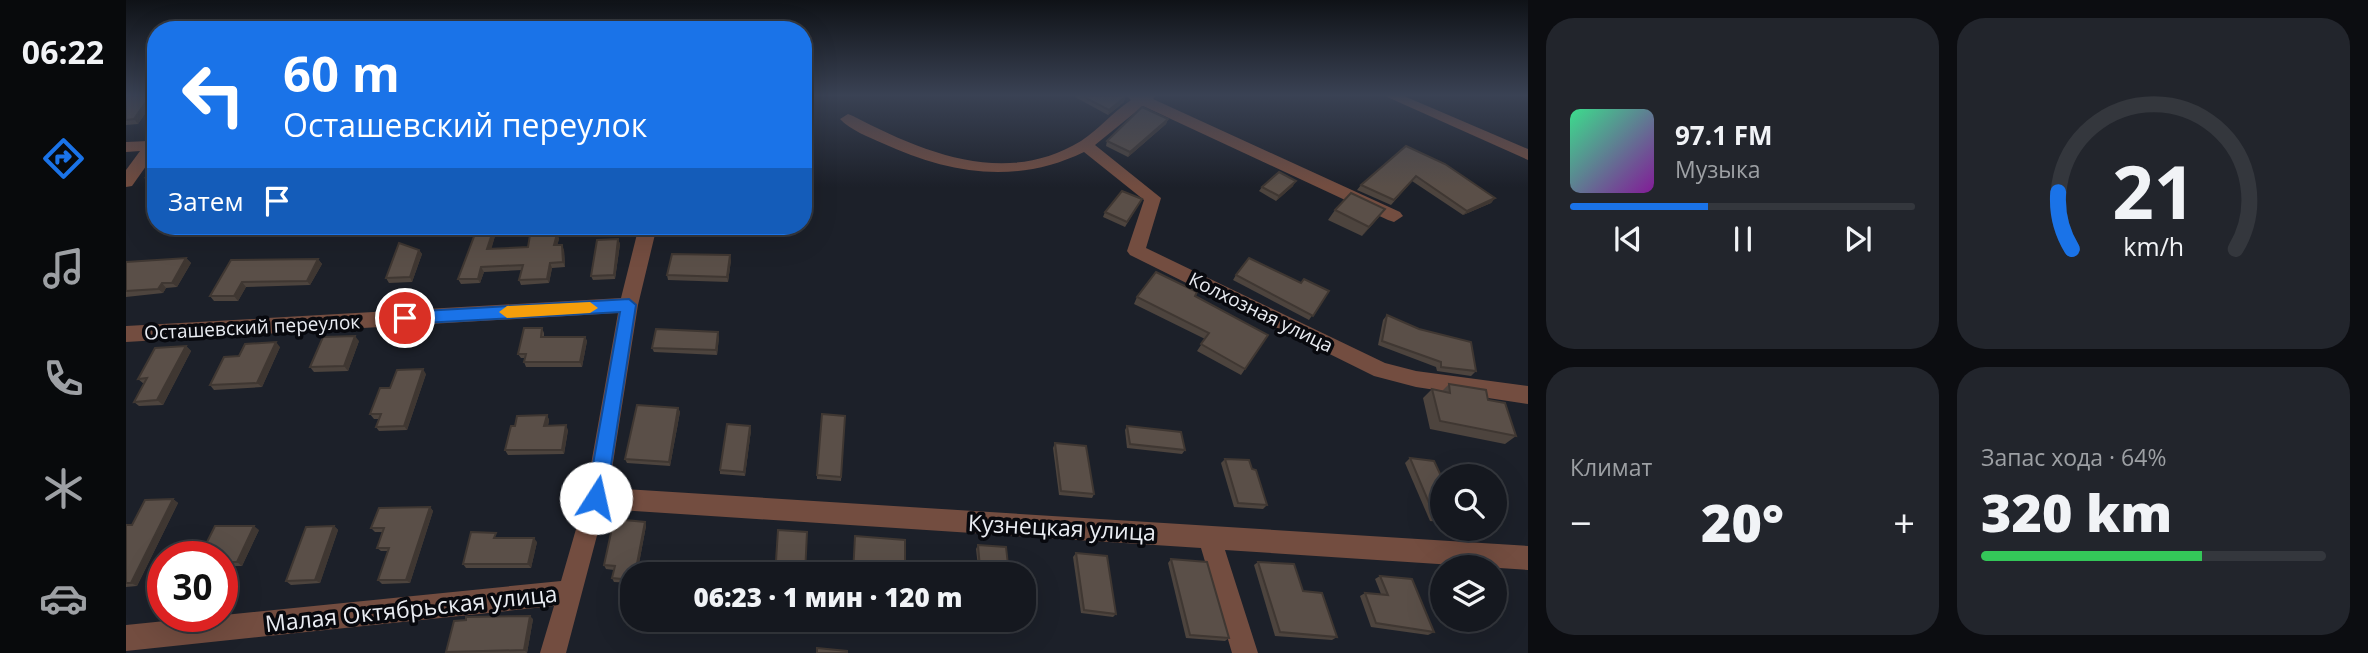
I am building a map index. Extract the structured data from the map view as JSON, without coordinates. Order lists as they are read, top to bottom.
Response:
{
  "streets": {
    "street": [
      "Колхозная улица",
      "Осташевский переулок",
      "Кузнецкая улица",
      "Малая Октябрьская улица"
    ]
  },
  "page": {
    "tabs": "06:22",
    "turn": ["60 m", "Осташевский переулок"],
    "song": ["97.1 FM", "Музыка"],
    "then": "Затем",
    "tile": [
      "Климат",
      ["Запас хода · 64%", "320 km"]
    ],
    "heat": ["−", "20°", "+"],
    "limit": "30",
    "trip": "06:23 · 1 мин · 120 m",
    "gauge": ["21", "km/h"]
  }
}
